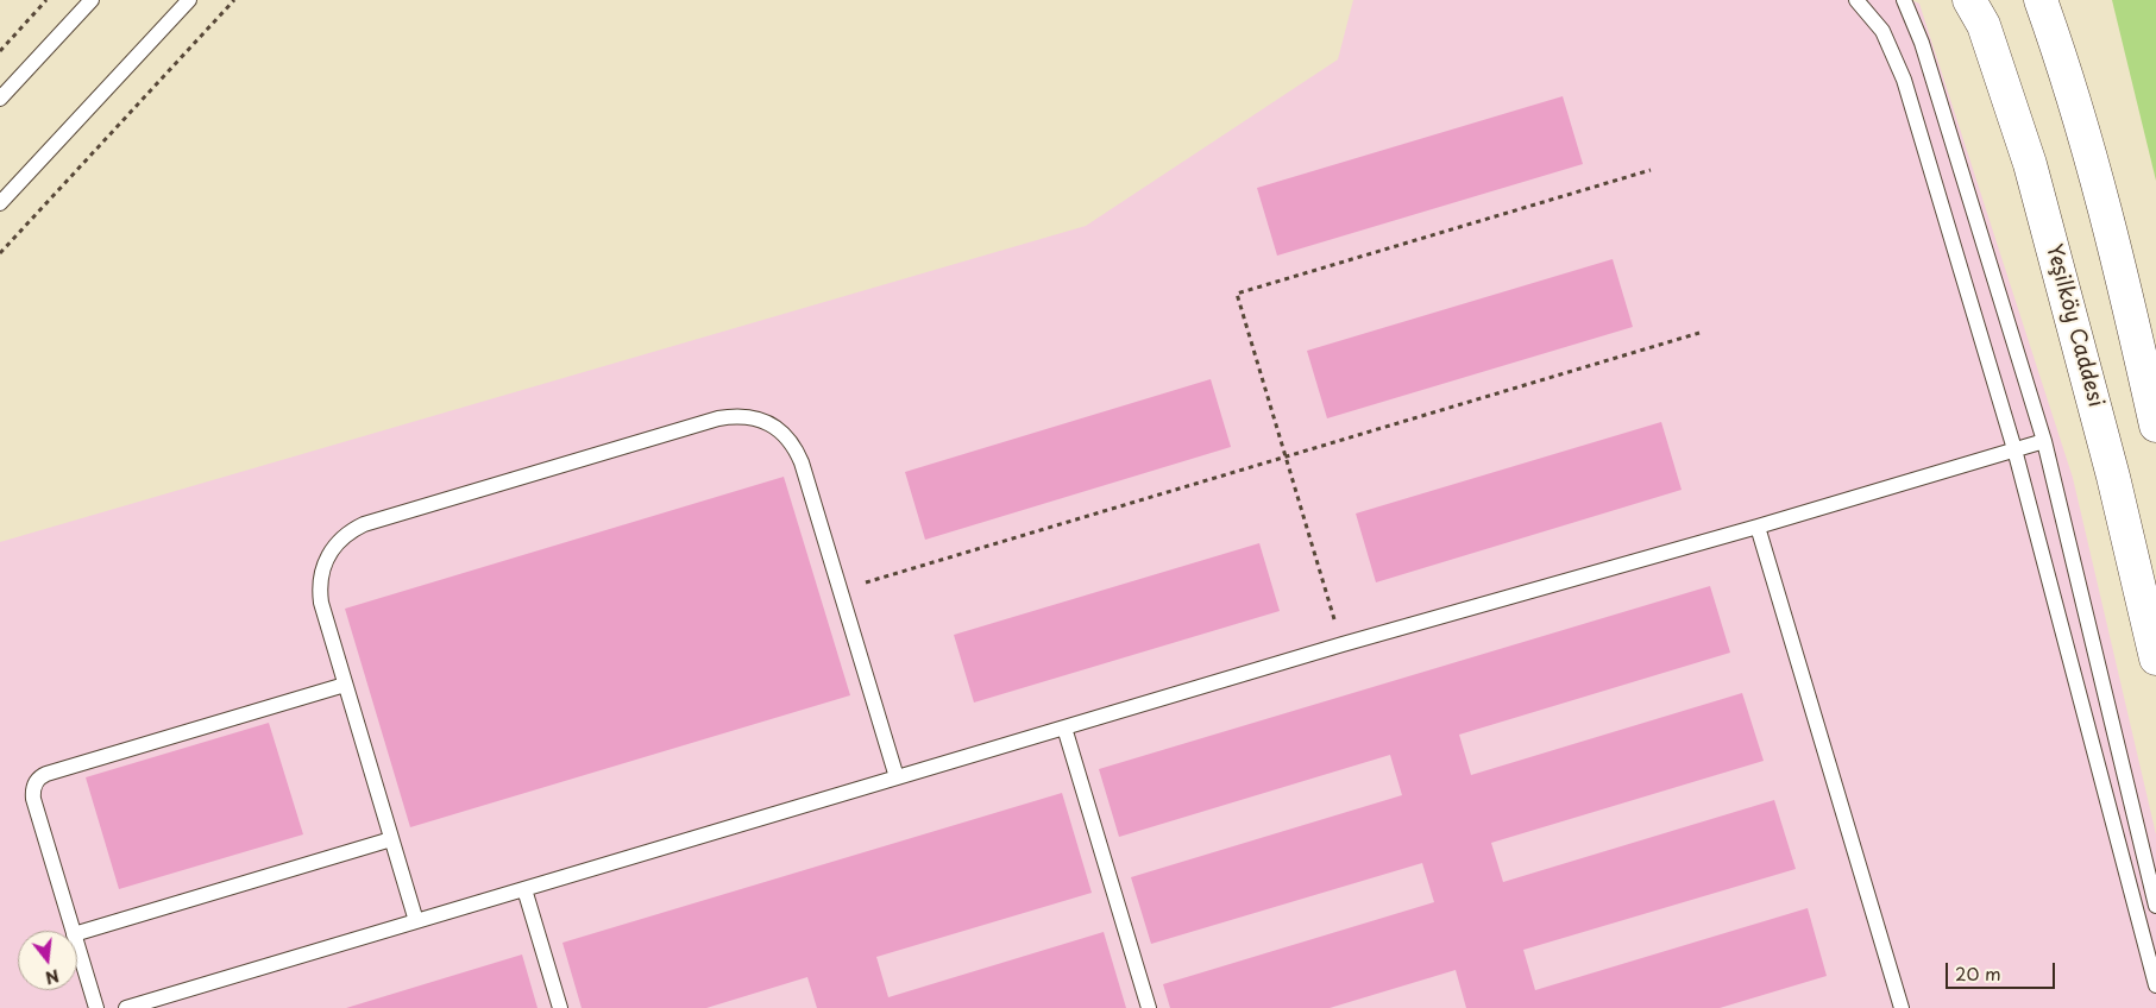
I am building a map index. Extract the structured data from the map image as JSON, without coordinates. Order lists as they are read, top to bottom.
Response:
{
  "streets": {
    "highway": ["Yeşilköy Caddesi"]
  },
  "scale_bar": "20 m",
  "north": "bottom"
}
